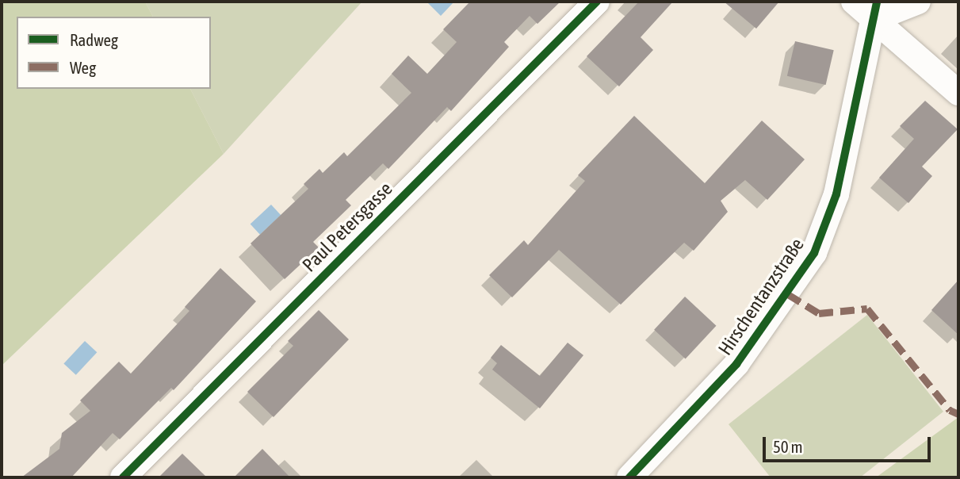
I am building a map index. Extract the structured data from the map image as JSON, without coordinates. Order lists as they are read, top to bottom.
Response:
{
  "streets": {
    "street": ["Paul Petersgasse", "Hirschentanzstraße"]
  },
  "legend": ["Radweg", "Weg"],
  "scale_bar": "50 m"
}
